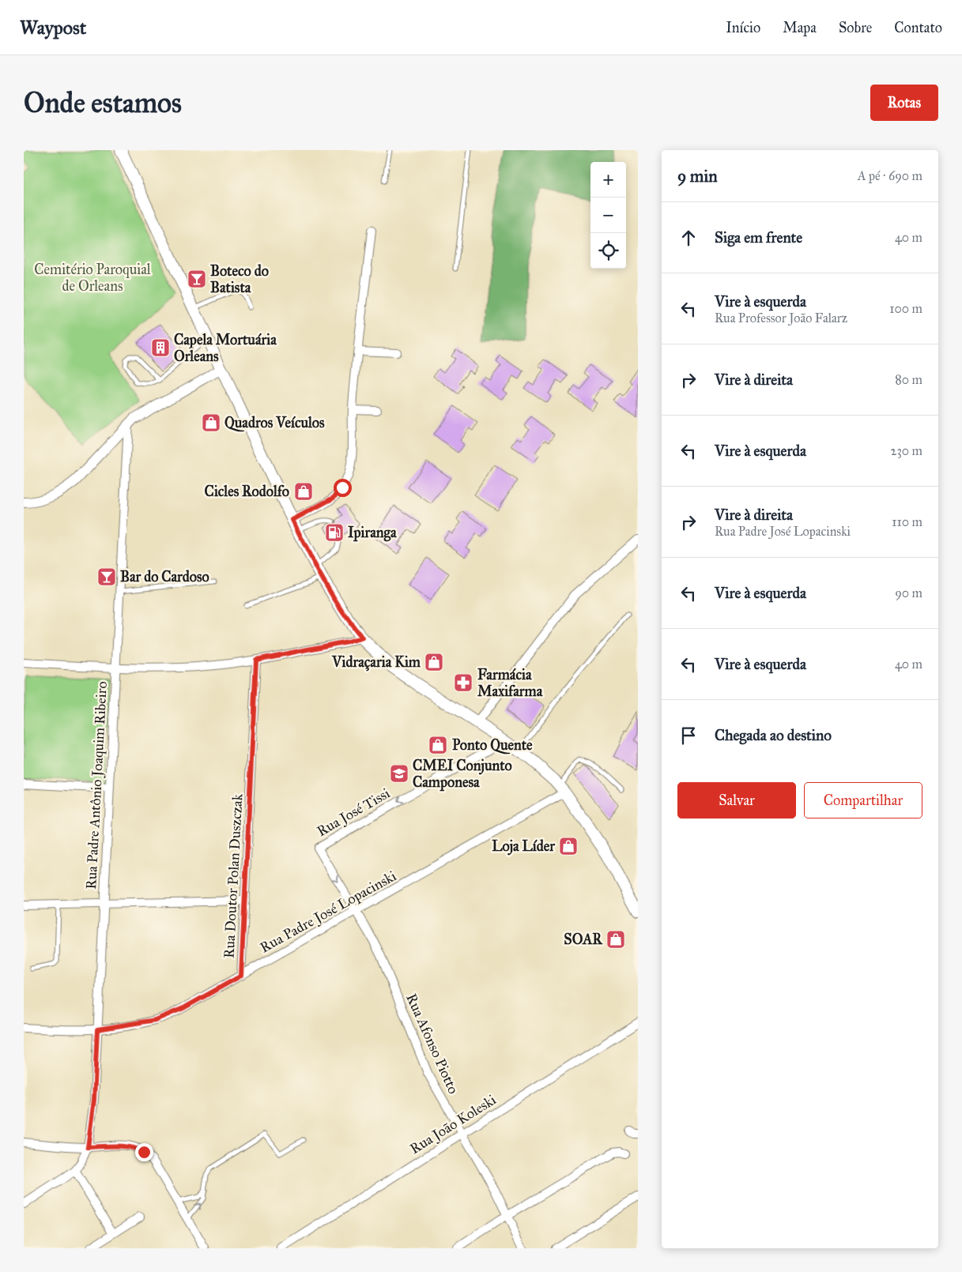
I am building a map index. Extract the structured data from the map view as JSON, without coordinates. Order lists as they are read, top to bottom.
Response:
{
  "streets": {
    "street": [
      "Rua Padre Antônio Joaquim Ribeiro",
      "Rua José Tissi",
      "Rua Doutor Polan Duszczak",
      "Rua Padre José Lopacinski",
      "Rua Afonso Piotto",
      "Rua João Koleski"
    ]
  },
  "crossings": [
    ["Rua Padre Antônio Joaquim Ribeiro", "Rua Padre José Lopacinski"],
    ["Rua José Tissi", "Rua Afonso Piotto"],
    ["Rua Doutor Polan Duszczak", "Rua Padre José Lopacinski"],
    ["Rua Padre José Lopacinski", "Rua Afonso Piotto"],
    ["Rua Afonso Piotto", "Rua João Koleski"]
  ],
  "one_way": ["Rua José Tissi"],
  "parks": ["Cemitério Paroquial de Orleans"],
  "places": {
    "bar": ["Boteco do Batista", "Bar do Cardoso"],
    "building": ["Capela Mortuária Orleans"],
    "shop": [
      "Quadros Veículos",
      "Cicles Rodolfo",
      "Vidraçaria Kim",
      "Ponto Quente",
      "Loja Líder",
      "SOAR"
    ],
    "fuel station": ["Ipiranga"],
    "pharmacy": ["Farmácia Maxifarma"],
    "school or university": ["CMEI Conjunto Camponesa"]
  },
  "page": {
    "header": "Waypost",
    "nav": [
      "Início",
      "Mapa",
      "Sobre",
      "Contato"
    ],
    "buttons": [
      "Rotas",
      ["Salvar", "Compartilhar"]
    ],
    "title": "Onde estamos",
    "heading": ["9 min", "A pé · 690 m"],
    "map_buttons": ["+", "−"],
    "list": [
      ["Siga em frente", "40 m"],
      ["Vire à esquerda", "Rua Professor João Falarz", "100 m"],
      ["Vire à direita", "80 m"],
      ["Vire à esquerda", "230 m"],
      ["Vire à direita", "Rua Padre José Lopacinski", "110 m"],
      ["Vire à esquerda", "90 m"],
      ["Vire à esquerda", "40 m"],
      "Chegada ao destino"
    ]
  }
}
